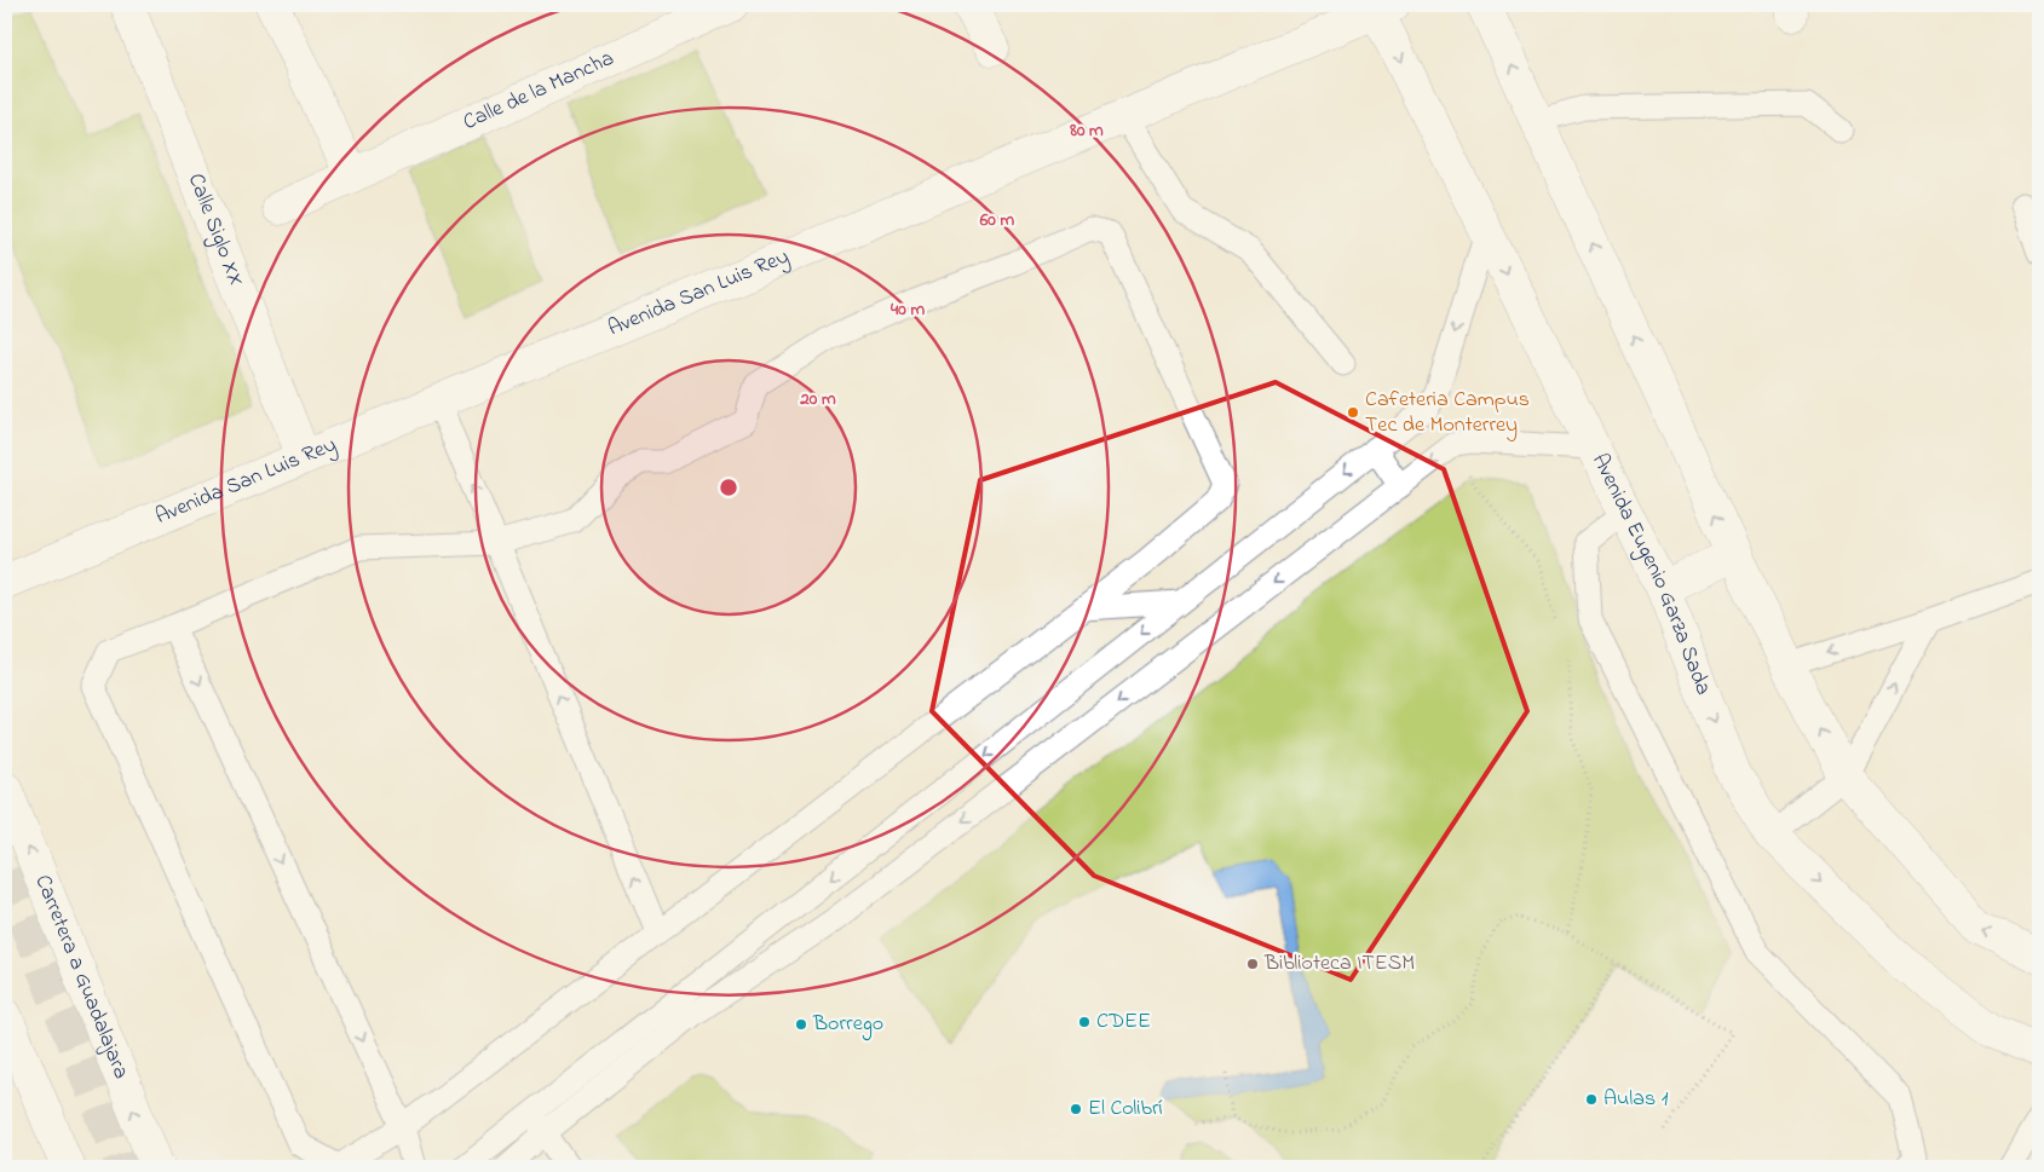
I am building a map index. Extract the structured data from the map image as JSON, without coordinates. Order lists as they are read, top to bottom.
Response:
{
  "streets": {
    "main road": [
      "Calle de la Mancha",
      "Calle Siglo XX",
      "Avenida San Luis Rey",
      "Avenida Eugenio Garza Sada",
      "Carretera a Guadalajara"
    ]
  },
  "crossings": [
    ["Calle Siglo XX", "Avenida San Luis Rey"],
    ["Avenida San Luis Rey", "Avenida Eugenio Garza Sada"]
  ],
  "places": [
    "Cafeteria Campus Tec de Monterrey",
    "Biblioteca ITESM",
    "CDEE",
    "Borrego",
    "Aulas 1",
    "El Colibrí"
  ],
  "rings": [
    "80 m",
    "60 m",
    "40 m",
    "20 m"
  ]
}
